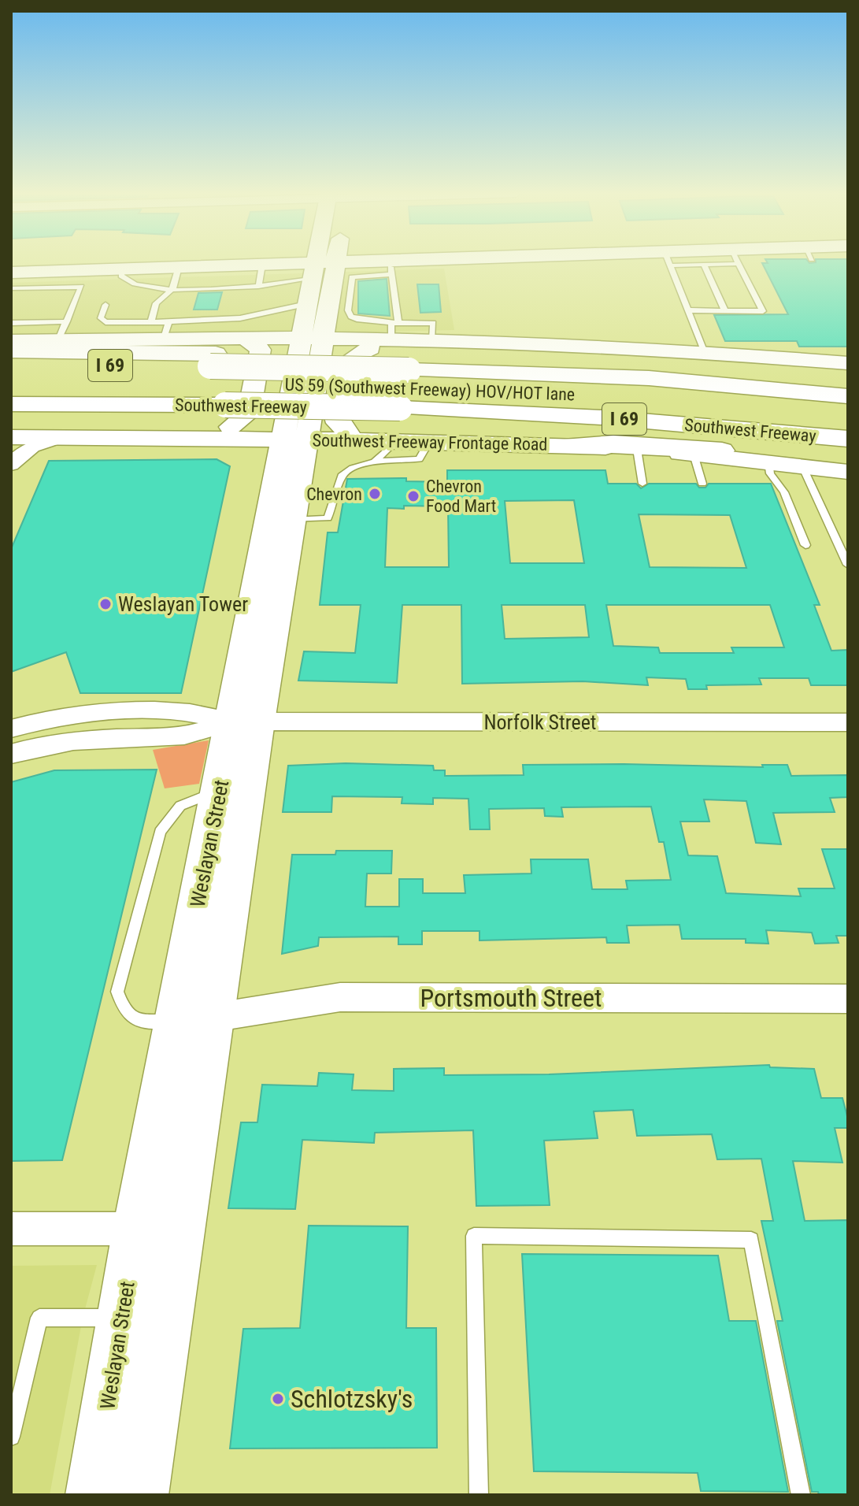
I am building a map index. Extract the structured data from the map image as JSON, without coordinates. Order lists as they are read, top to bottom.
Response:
{
  "streets": {
    "highway": ["I 69", "US 59 (Southwest Freeway) HOV/HOT lane", "Southwest Freeway"],
    "main road": ["Southwest Freeway Frontage Road", "Weslayan Street"],
    "street": ["Norfolk Street", "Portsmouth Street"]
  },
  "crossings": [
    ["US 59 (Southwest Freeway) HOV/HOT lane", "Southwest Freeway"],
    ["Southwest Freeway Frontage Road", "Weslayan Street"],
    ["Norfolk Street", "Weslayan Street"],
    ["Weslayan Street", "Portsmouth Street"]
  ],
  "places": [
    "Chevron",
    "Chevron Food Mart",
    "Weslayan Tower",
    "Schlotzsky's"
  ]
}
